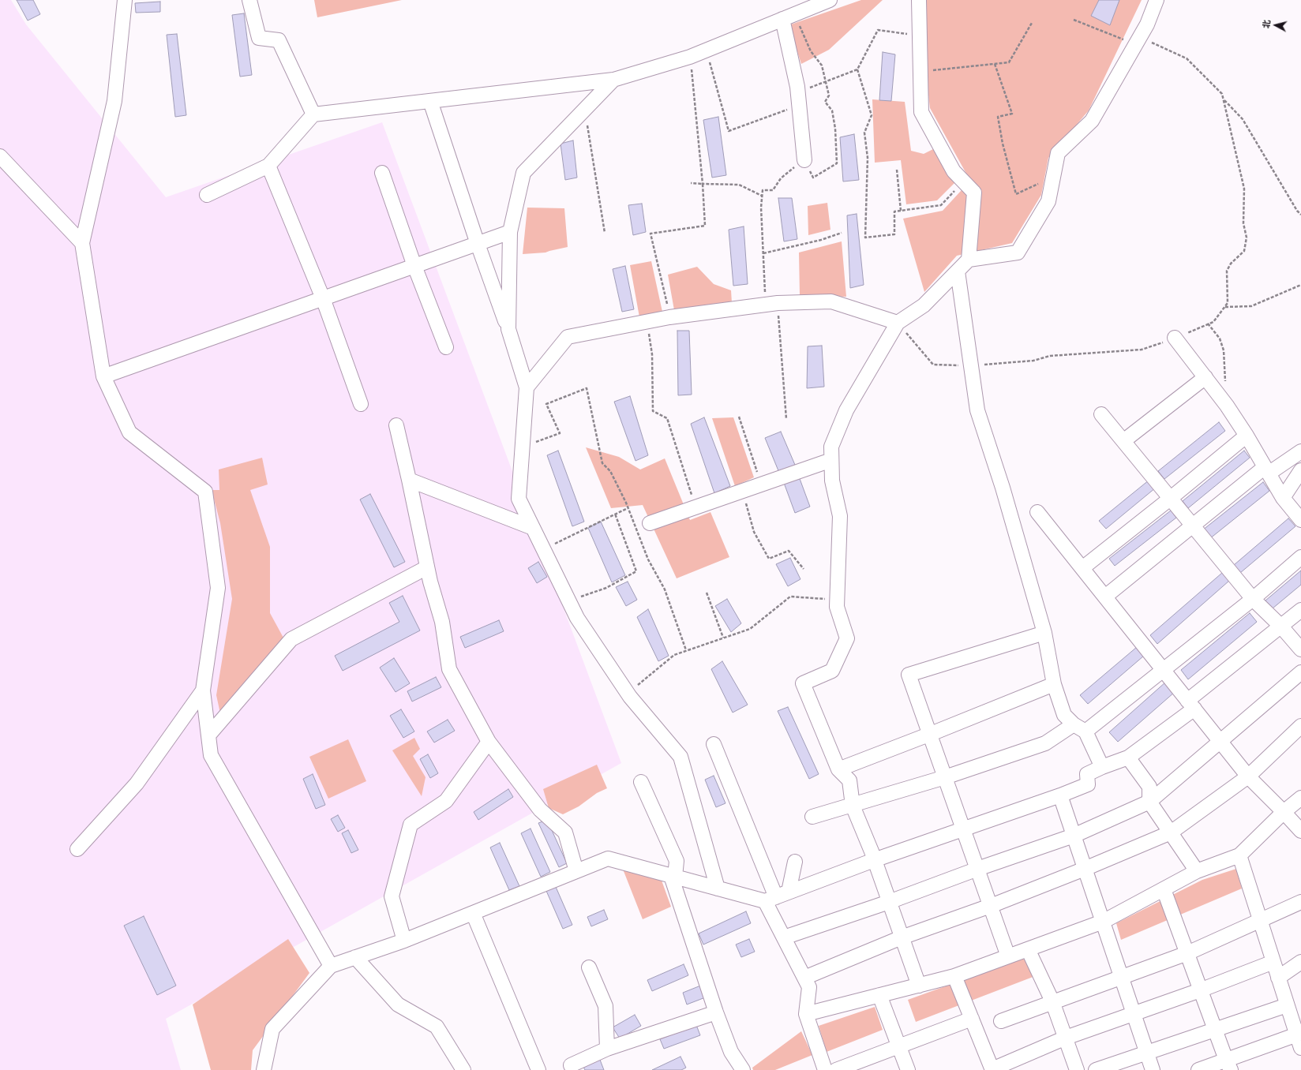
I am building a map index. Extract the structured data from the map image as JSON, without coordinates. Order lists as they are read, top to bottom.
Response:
{
  "north": "left"
}
